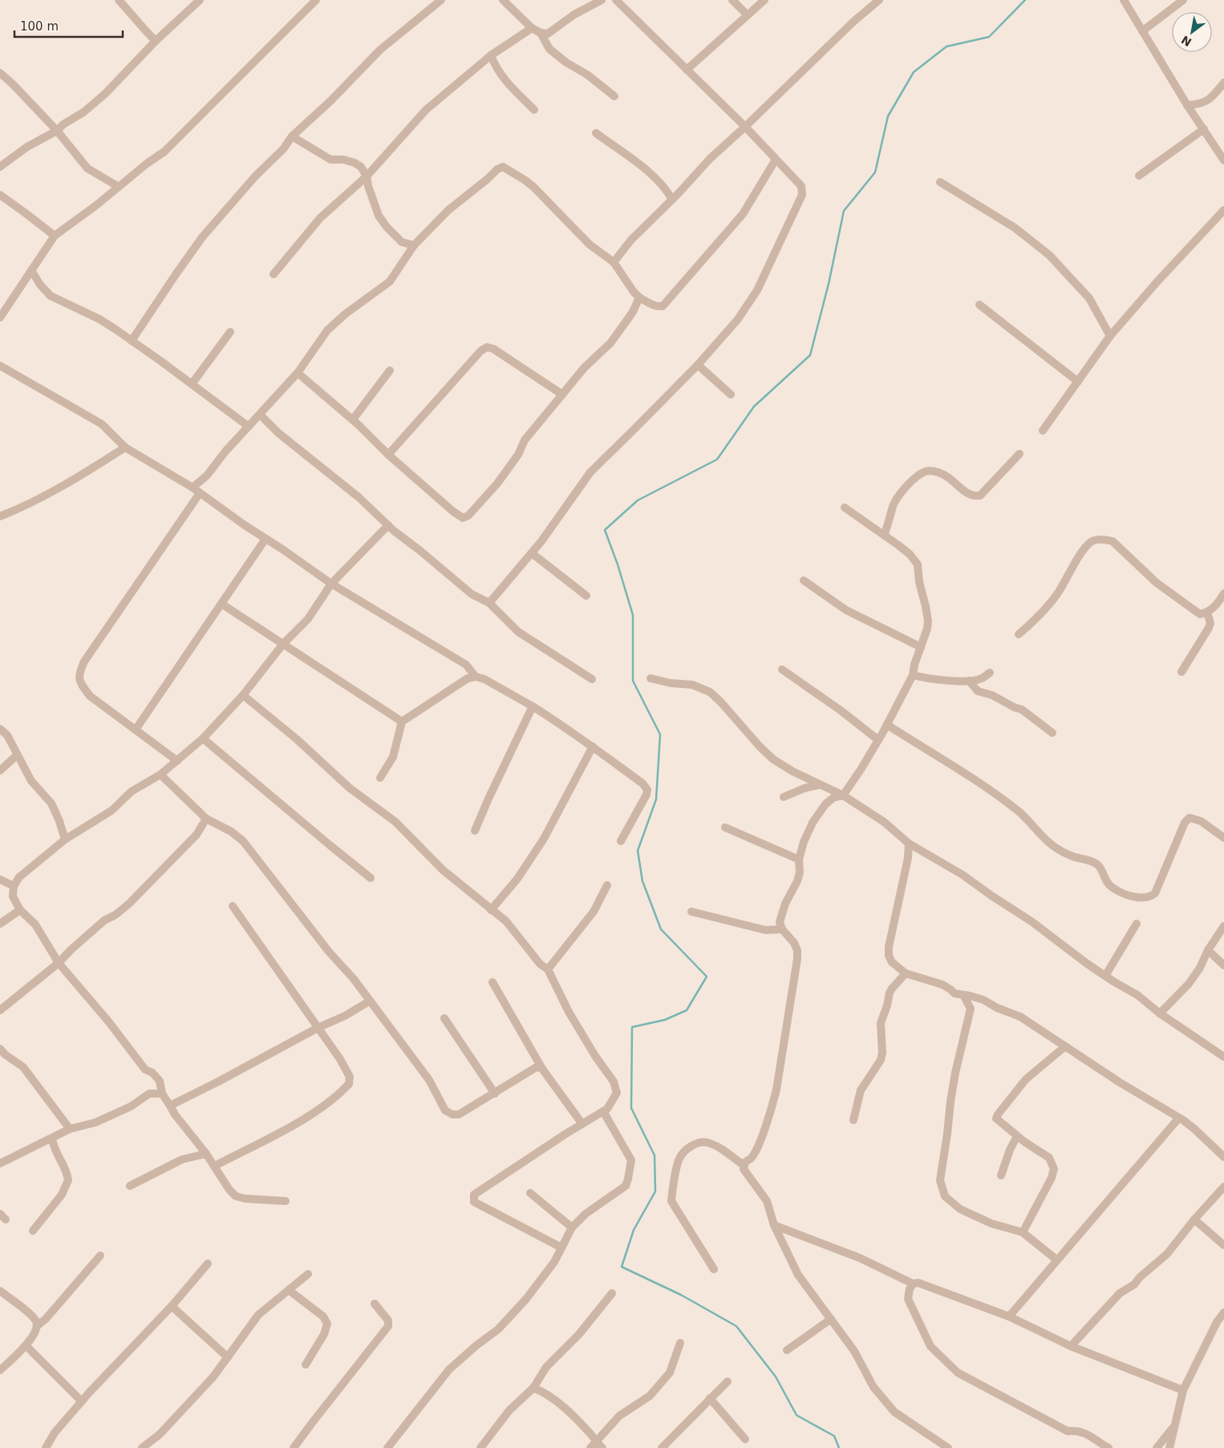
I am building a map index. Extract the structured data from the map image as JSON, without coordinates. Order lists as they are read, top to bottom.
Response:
{
  "scale_bar": "100 m",
  "north": "bottom left"
}
